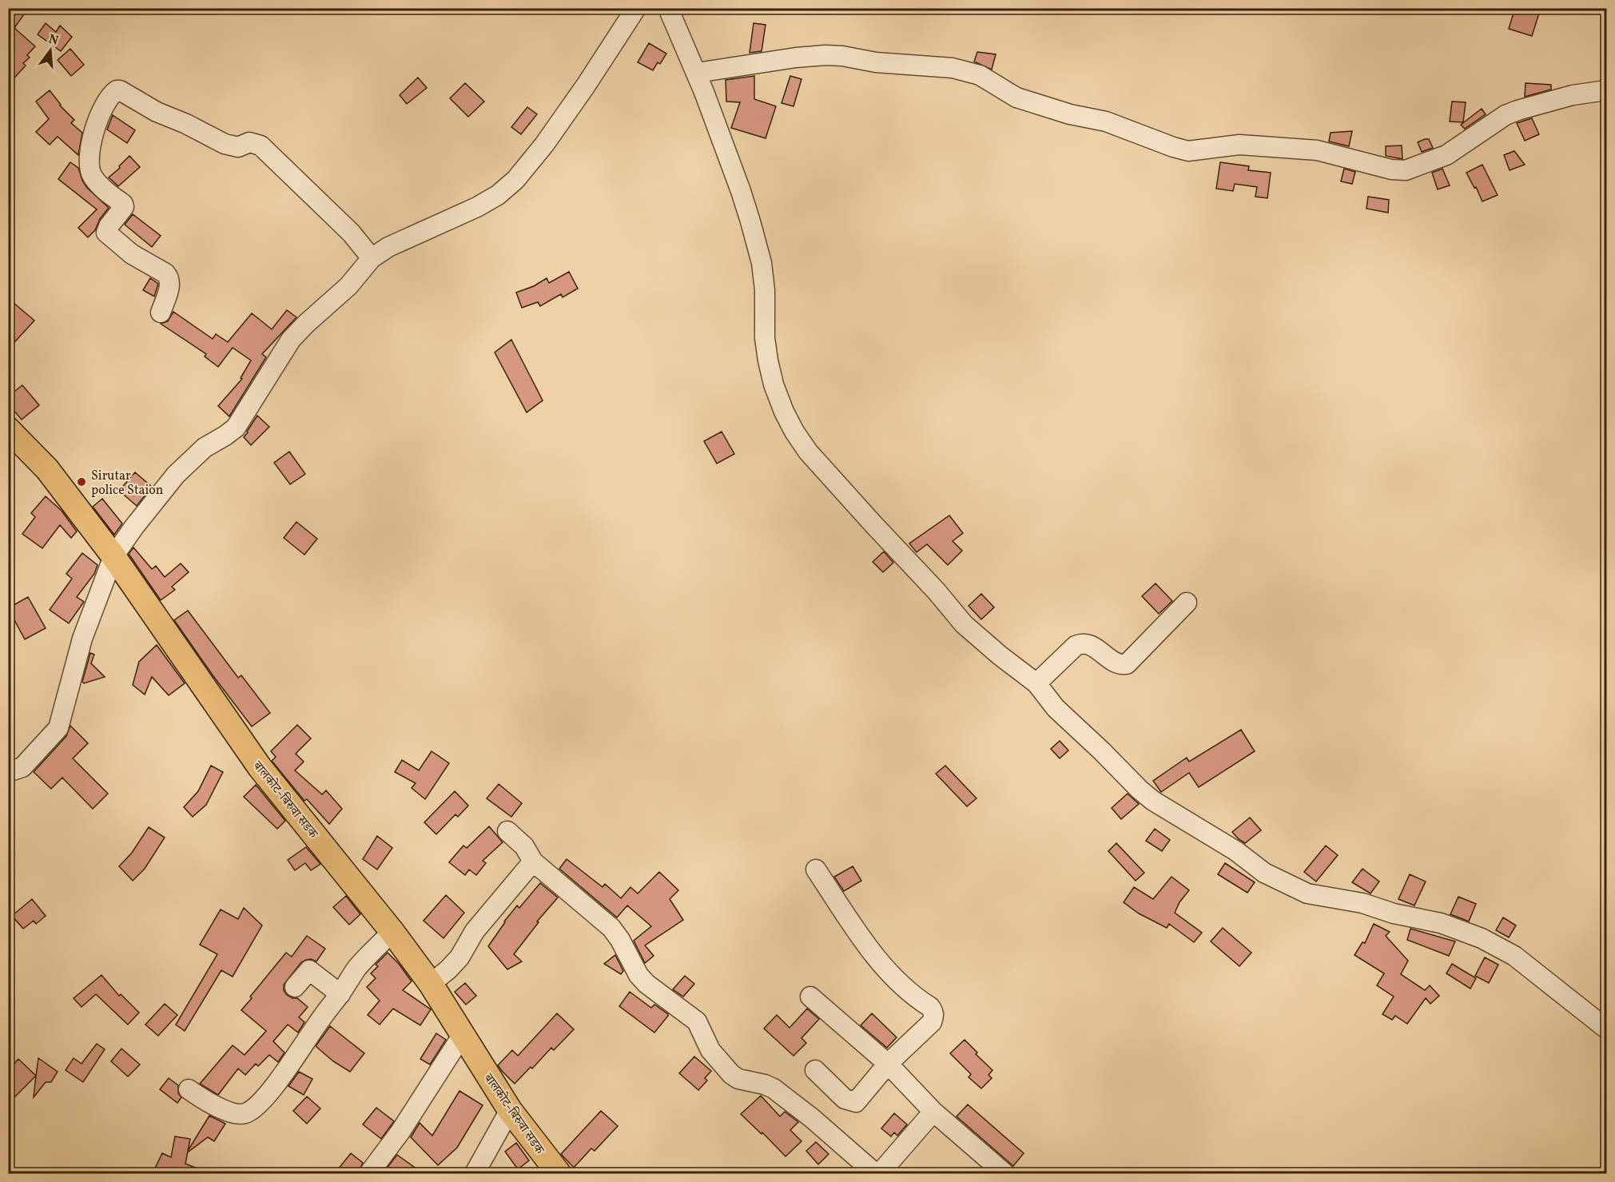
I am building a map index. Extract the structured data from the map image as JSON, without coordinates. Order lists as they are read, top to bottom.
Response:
{
  "streets": {
    "main road": ["बालकोट-बिरुवा सडक"]
  },
  "places": ["Sirutar police Staion"],
  "north": "top"
}
